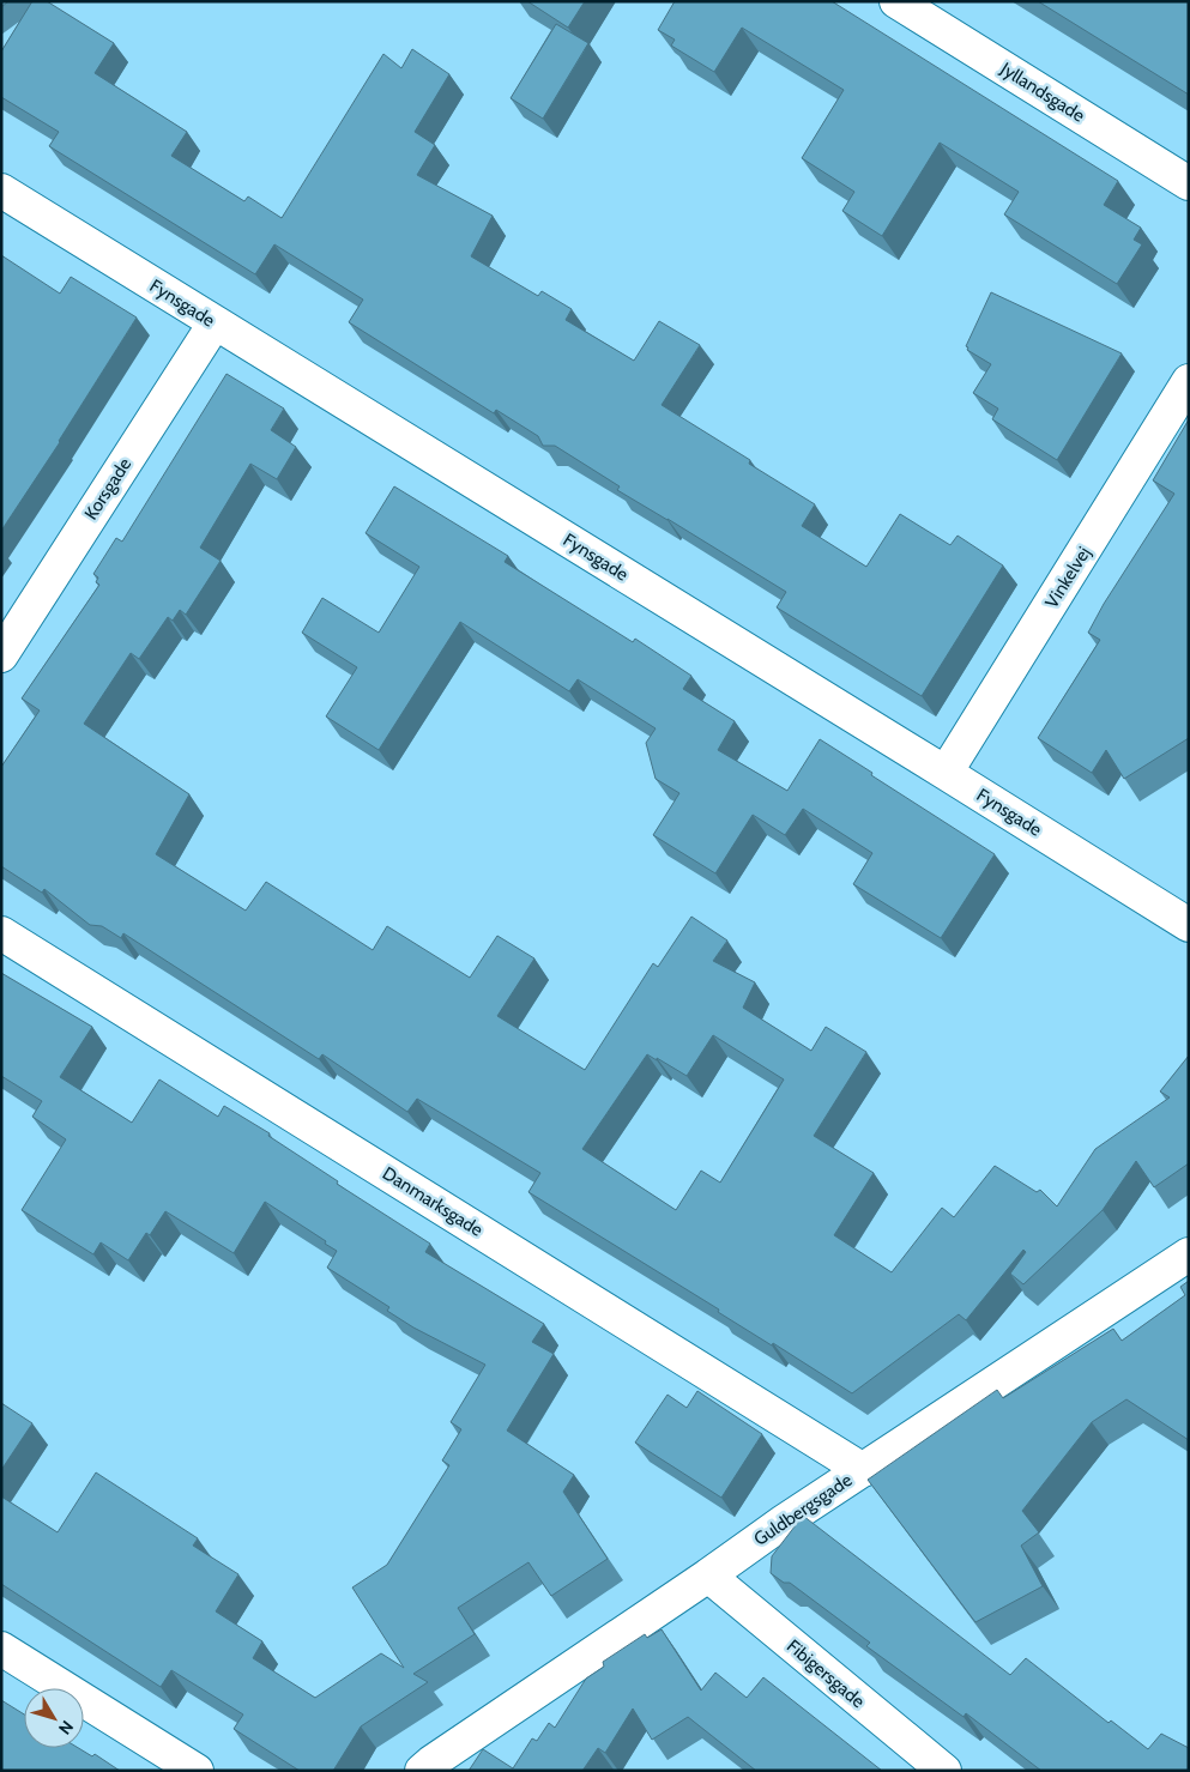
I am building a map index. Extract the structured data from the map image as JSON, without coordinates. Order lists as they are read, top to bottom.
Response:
{
  "streets": {
    "street": [
      "Jyllandsgade",
      "Fynsgade",
      "Korsgade",
      "Vinkelvej",
      "Danmarksgade",
      "Guldbergsgade",
      "Fibigersgade"
    ]
  },
  "crossings": [
    ["Fynsgade", "Korsgade"],
    ["Fynsgade", "Vinkelvej"],
    ["Danmarksgade", "Guldbergsgade"],
    ["Guldbergsgade", "Fibigersgade"]
  ],
  "north": "bottom right"
}
